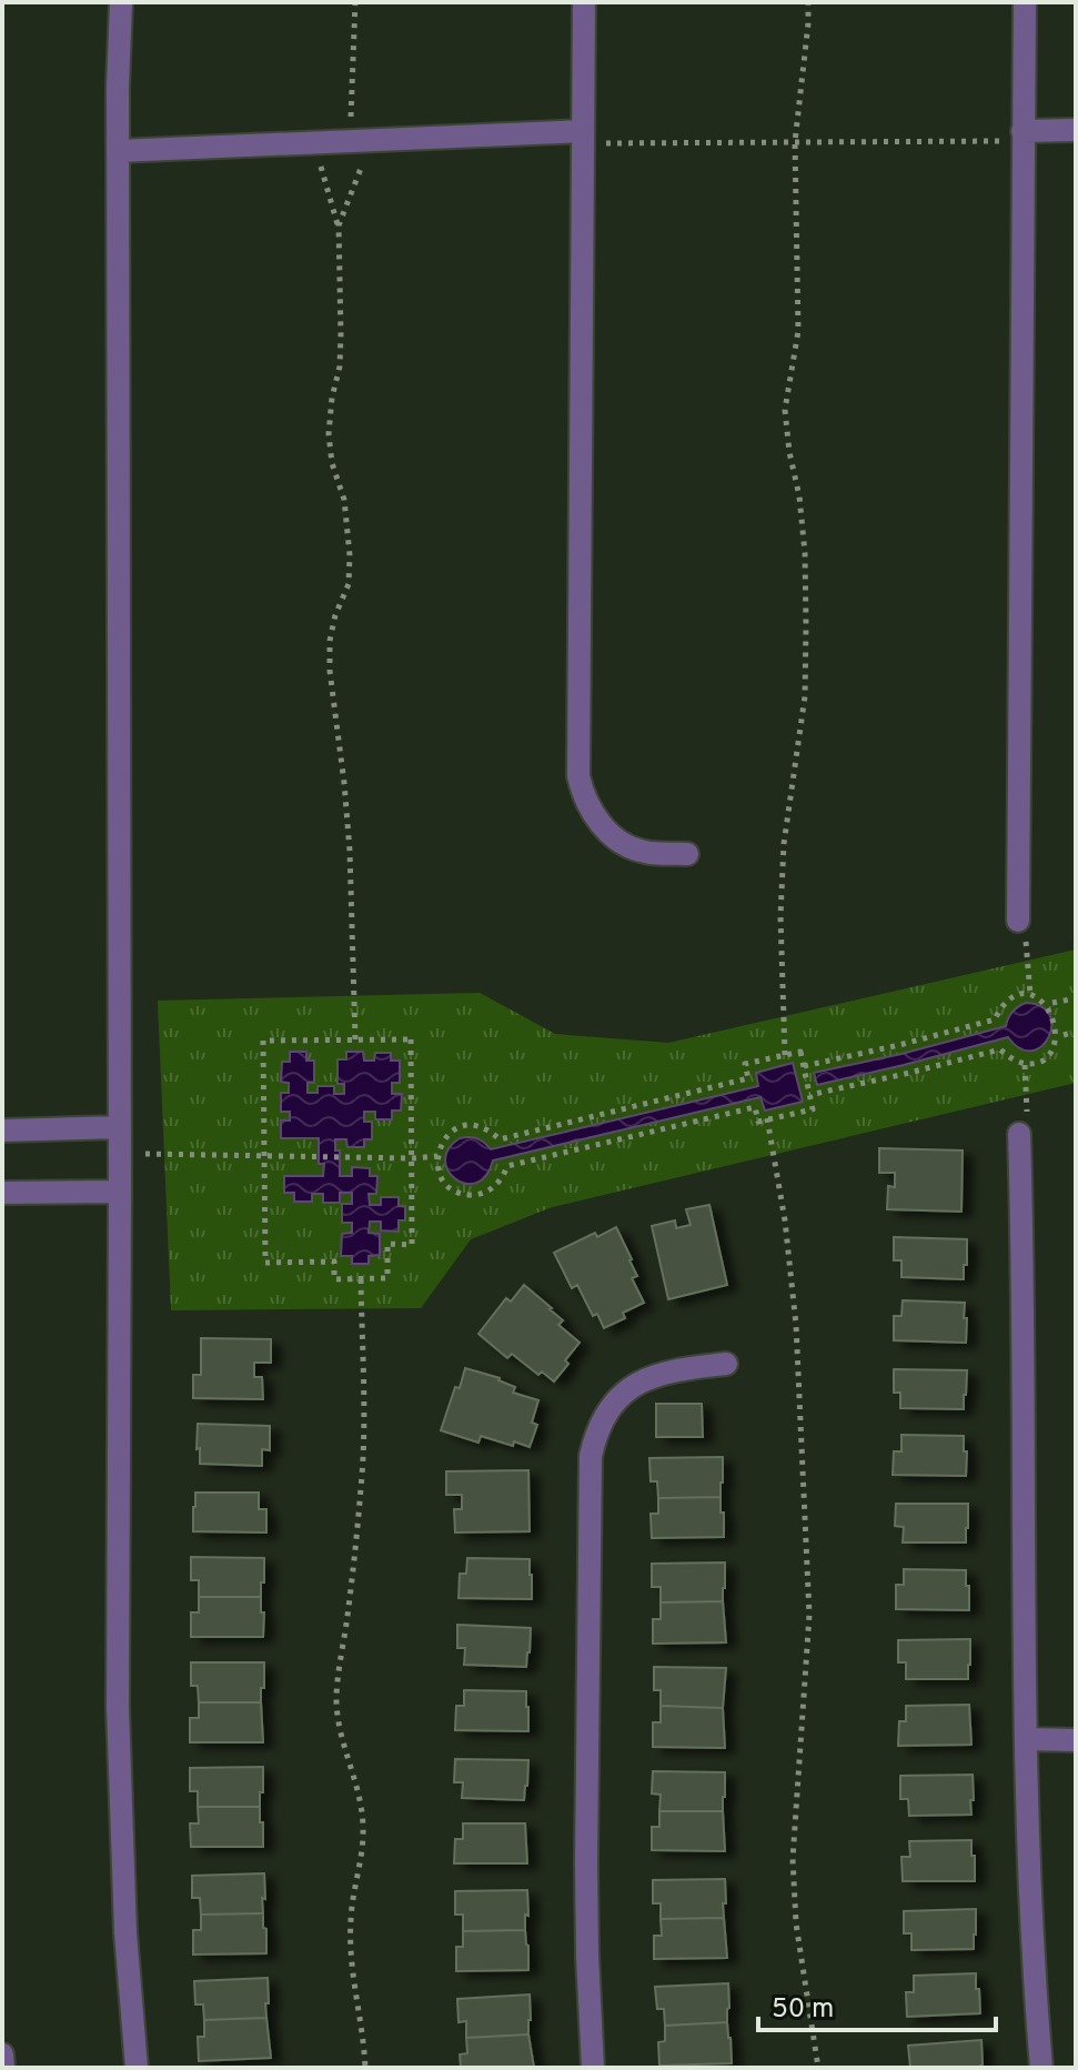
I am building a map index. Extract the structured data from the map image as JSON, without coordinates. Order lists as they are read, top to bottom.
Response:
{
  "scale_bar": "50 m"
}
